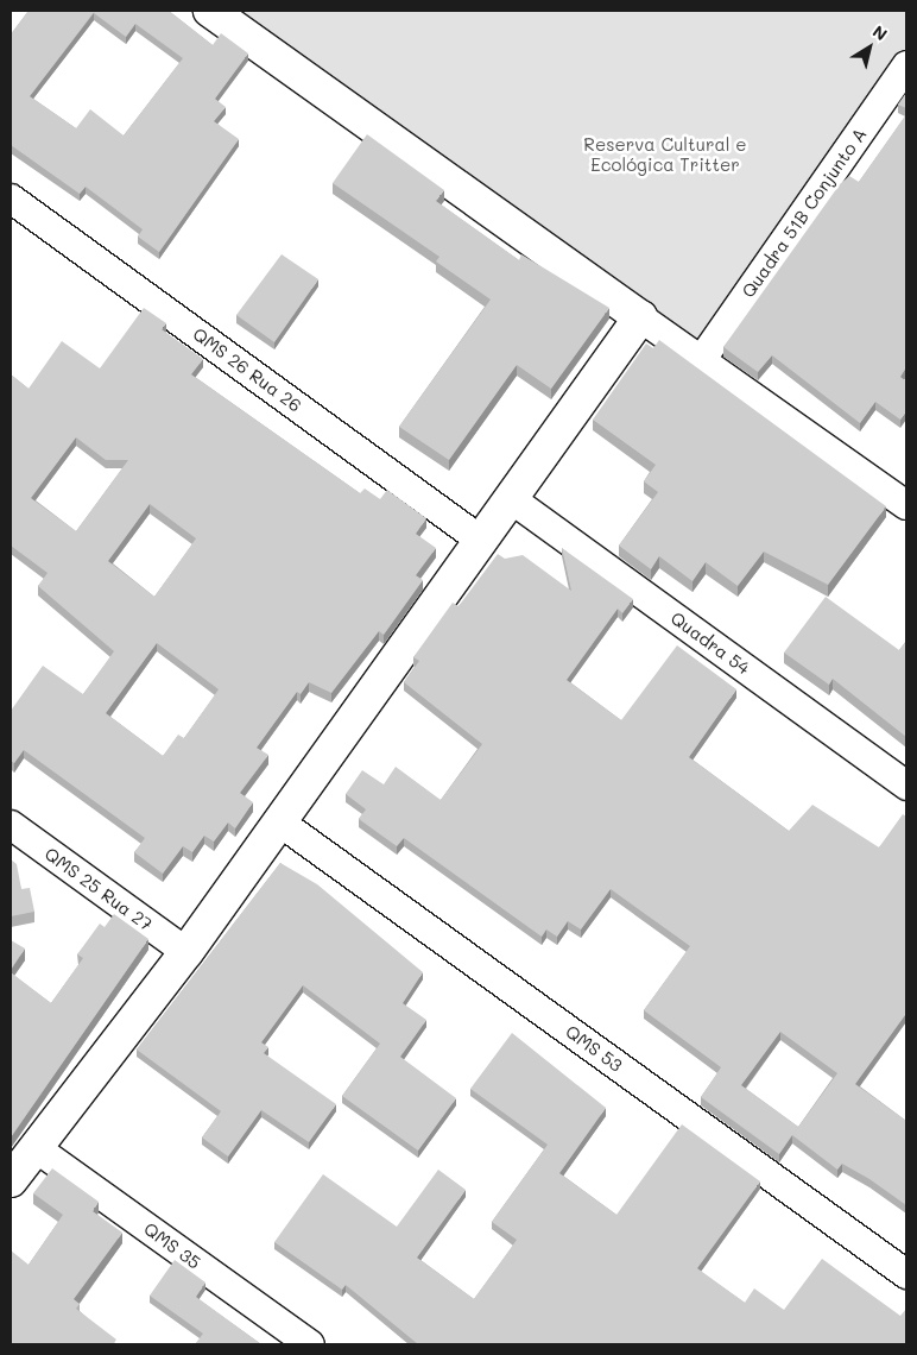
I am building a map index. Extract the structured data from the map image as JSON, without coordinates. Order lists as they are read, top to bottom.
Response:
{
  "streets": {
    "street": [
      "Quadra 51B Conjunto A",
      "QMS 26 Rua 26",
      "Quadra 54",
      "QMS 25 Rua 27",
      "QMS 53",
      "QMS 35"
    ]
  },
  "parks": ["Reserva Cultural e Ecológica Tritter"],
  "north": "top right"
}
